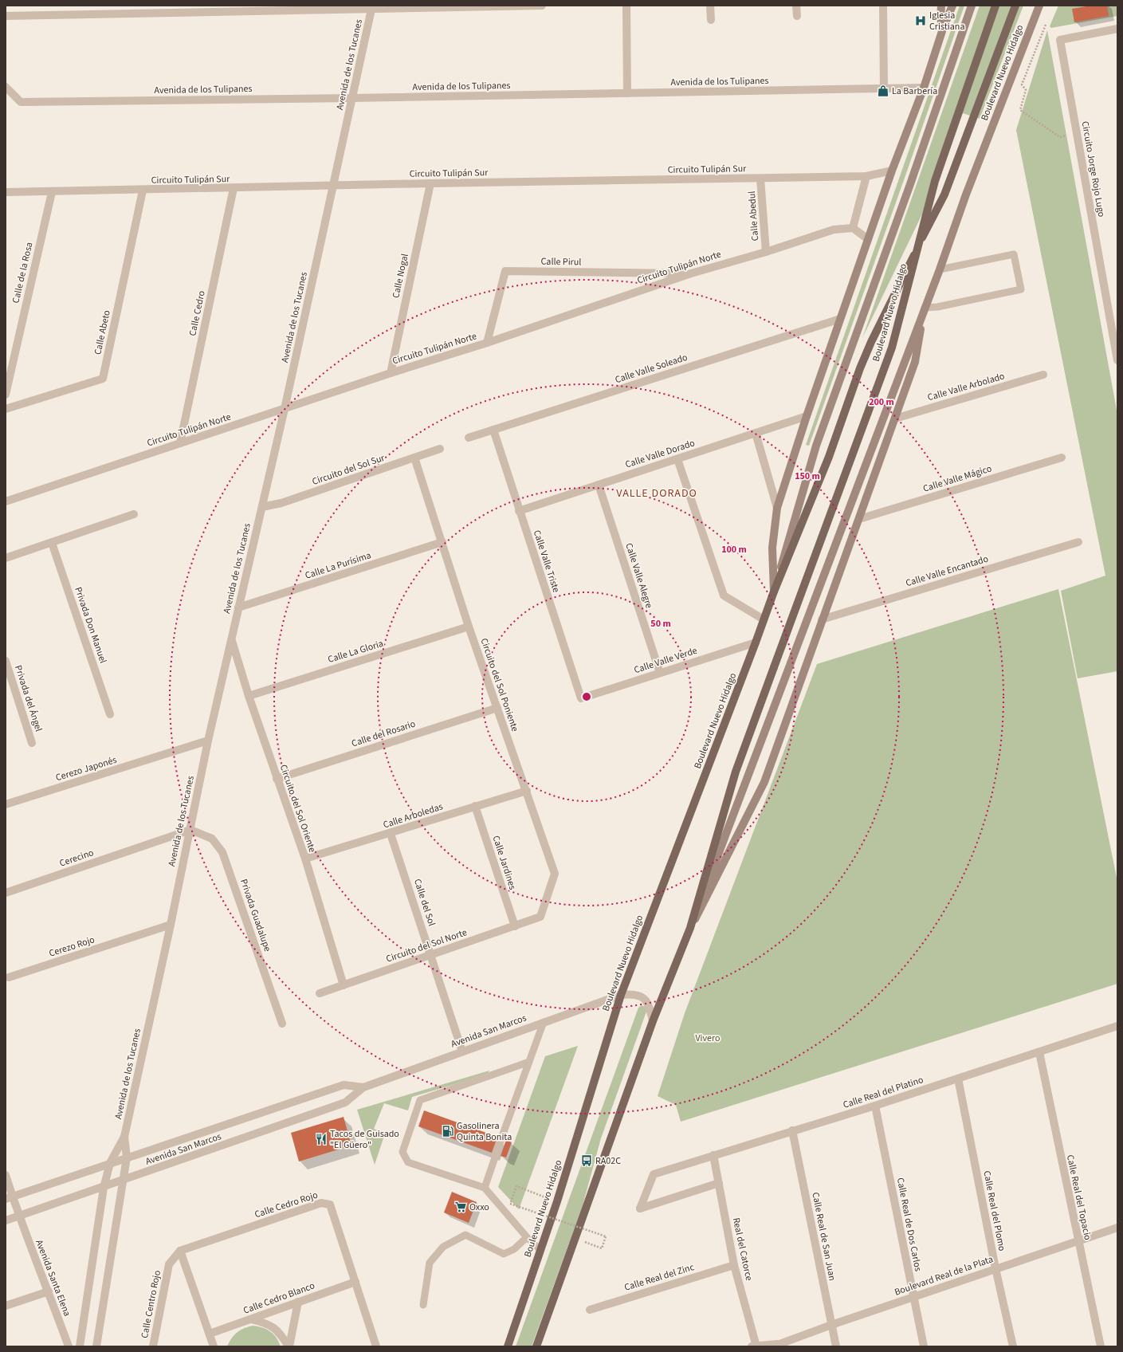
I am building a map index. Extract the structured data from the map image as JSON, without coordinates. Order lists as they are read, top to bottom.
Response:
{
  "streets": {
    "main road": ["Boulevard Nuevo Hidalgo"],
    "street": [
      "Avenida de los Tucanes",
      "Avenida de los Tulipanes",
      "Circuito Tulipán Sur",
      "Circuito Jorge Rojo Lugo",
      "Calle Abedul",
      "Calle Pirul",
      "Circuito Tulipán Norte",
      "Calle de la Rosa",
      "Calle Nogal",
      "Calle Cedro",
      "Calle Abeto",
      "Calle Valle Soleado",
      "Calle Valle Arbolado",
      "Calle Valle Dorado",
      "Circuito del Sol Sur",
      "Calle Valle Mágico",
      "Calle Valle Triste",
      "Calle La Purísima",
      "Calle Valle Encantado",
      "Calle Valle Alegre",
      "Privada Don Manuel",
      "Calle La Gloria",
      "Calle Valle Verde",
      "Circuito del Sol Poniente",
      "Privada del Ángel",
      "Calle del Rosario",
      "Cerezo Japonés",
      "Circuito del Sol Oriente",
      "Calle Arboledas",
      "Cerecino",
      "Calle Jardines",
      "Calle del Sol",
      "Privada Guadalupe",
      "Circuito del Sol Norte",
      "Cerezo Rojo",
      "Avenida San Marcos",
      "Calle Real del Platino",
      "Calle Real del Topacio",
      "Calle Cedro Rojo",
      "Calle Real del Plomo",
      "Calle Real de Dos Carlos",
      "Calle Real de San Juan",
      "Real del Catorce",
      "Boulevard Real de la Plata",
      "Calle Real del Zinc",
      "Avenida Santa Elena",
      "Calle Cedro Blanco",
      "Calle Centro Rojo"
    ]
  },
  "crossings": [
    ["Avenida de los Tucanes", "Avenida de los Tulipanes"],
    ["Avenida de los Tucanes", "Circuito Tulipán Sur"],
    ["Avenida de los Tucanes", "Circuito Tulipán Norte"],
    ["Avenida de los Tucanes", "Circuito del Sol Sur"],
    ["Avenida de los Tucanes", "Calle La Purísima"],
    ["Avenida de los Tucanes", "Cerezo Japonés"],
    ["Avenida de los Tucanes", "Circuito del Sol Oriente"],
    ["Avenida de los Tucanes", "Cerecino"],
    ["Avenida de los Tucanes", "Privada Guadalupe"],
    ["Avenida de los Tucanes", "Cerezo Rojo"],
    ["Avenida de los Tucanes", "Avenida San Marcos"],
    ["Boulevard Nuevo Hidalgo", "Calle Valle Arbolado"],
    ["Boulevard Nuevo Hidalgo", "Calle Valle Mágico"],
    ["Boulevard Nuevo Hidalgo", "Calle Valle Encantado"],
    ["Boulevard Nuevo Hidalgo", "Calle Valle Verde"],
    ["Boulevard Nuevo Hidalgo", "Avenida San Marcos"],
    ["Circuito Tulipán Sur", "Calle Abedul"],
    ["Circuito Tulipán Sur", "Calle de la Rosa"],
    ["Circuito Tulipán Sur", "Calle Nogal"],
    ["Circuito Tulipán Sur", "Calle Cedro"],
    ["Circuito Tulipán Sur", "Calle Abeto"],
    ["Calle Abedul", "Circuito Tulipán Norte"],
    ["Calle Pirul", "Circuito Tulipán Norte"],
    ["Circuito Tulipán Norte", "Calle Nogal"],
    ["Circuito Tulipán Norte", "Calle Cedro"],
    ["Calle Valle Soleado", "Calle Valle Triste"],
    ["Calle Valle Dorado", "Calle Valle Triste"],
    ["Calle Valle Dorado", "Calle Valle Alegre"],
    ["Circuito del Sol Sur", "Circuito del Sol Poniente"],
    ["Calle Valle Triste", "Calle Valle Verde"],
    ["Calle La Purísima", "Circuito del Sol Poniente"],
    ["Calle Valle Alegre", "Calle Valle Verde"],
    ["Calle La Gloria", "Circuito del Sol Poniente"],
    ["Calle La Gloria", "Circuito del Sol Oriente"],
    ["Circuito del Sol Poniente", "Calle del Rosario"],
    ["Circuito del Sol Poniente", "Calle Arboledas"],
    ["Circuito del Sol Poniente", "Circuito del Sol Norte"],
    ["Calle del Rosario", "Circuito del Sol Oriente"],
    ["Circuito del Sol Oriente", "Calle Arboledas"],
    ["Circuito del Sol Oriente", "Circuito del Sol Norte"],
    ["Calle Arboledas", "Calle Jardines"],
    ["Calle Arboledas", "Calle del Sol"],
    ["Cerecino", "Privada Guadalupe"],
    ["Calle Jardines", "Circuito del Sol Norte"],
    ["Calle del Sol", "Circuito del Sol Norte"],
    ["Calle del Sol", "Avenida San Marcos"],
    ["Avenida San Marcos", "Avenida Santa Elena"],
    ["Calle Real del Platino", "Calle Real del Topacio"],
    ["Calle Real del Platino", "Calle Real del Plomo"],
    ["Calle Real del Platino", "Calle Real de Dos Carlos"],
    ["Calle Real del Platino", "Calle Real de San Juan"],
    ["Calle Real del Platino", "Real del Catorce"],
    ["Calle Real del Topacio", "Boulevard Real de la Plata"],
    ["Calle Cedro Rojo", "Calle Cedro Blanco"],
    ["Calle Cedro Rojo", "Calle Centro Rojo"],
    ["Calle Real del Plomo", "Boulevard Real de la Plata"],
    ["Calle Real de Dos Carlos", "Boulevard Real de la Plata"],
    ["Calle Real de San Juan", "Boulevard Real de la Plata"],
    ["Real del Catorce", "Boulevard Real de la Plata"],
    ["Real del Catorce", "Calle Real del Zinc"]
  ],
  "districts": ["VALLE DORADO"],
  "parks": ["Vivero"],
  "places": {
    "hospital": ["Iglesia Cristiana"],
    "shop": ["La Barbería"],
    "fuel station": ["Gasolinera Quinta Bonita"],
    "restaurant": ["Tacos de Guisado \"El Güero\""],
    "bus stop": ["RA02C"],
    "supermarket": ["Oxxo"]
  },
  "rings": [
    "200 m",
    "150 m",
    "100 m",
    "50 m"
  ]
}
